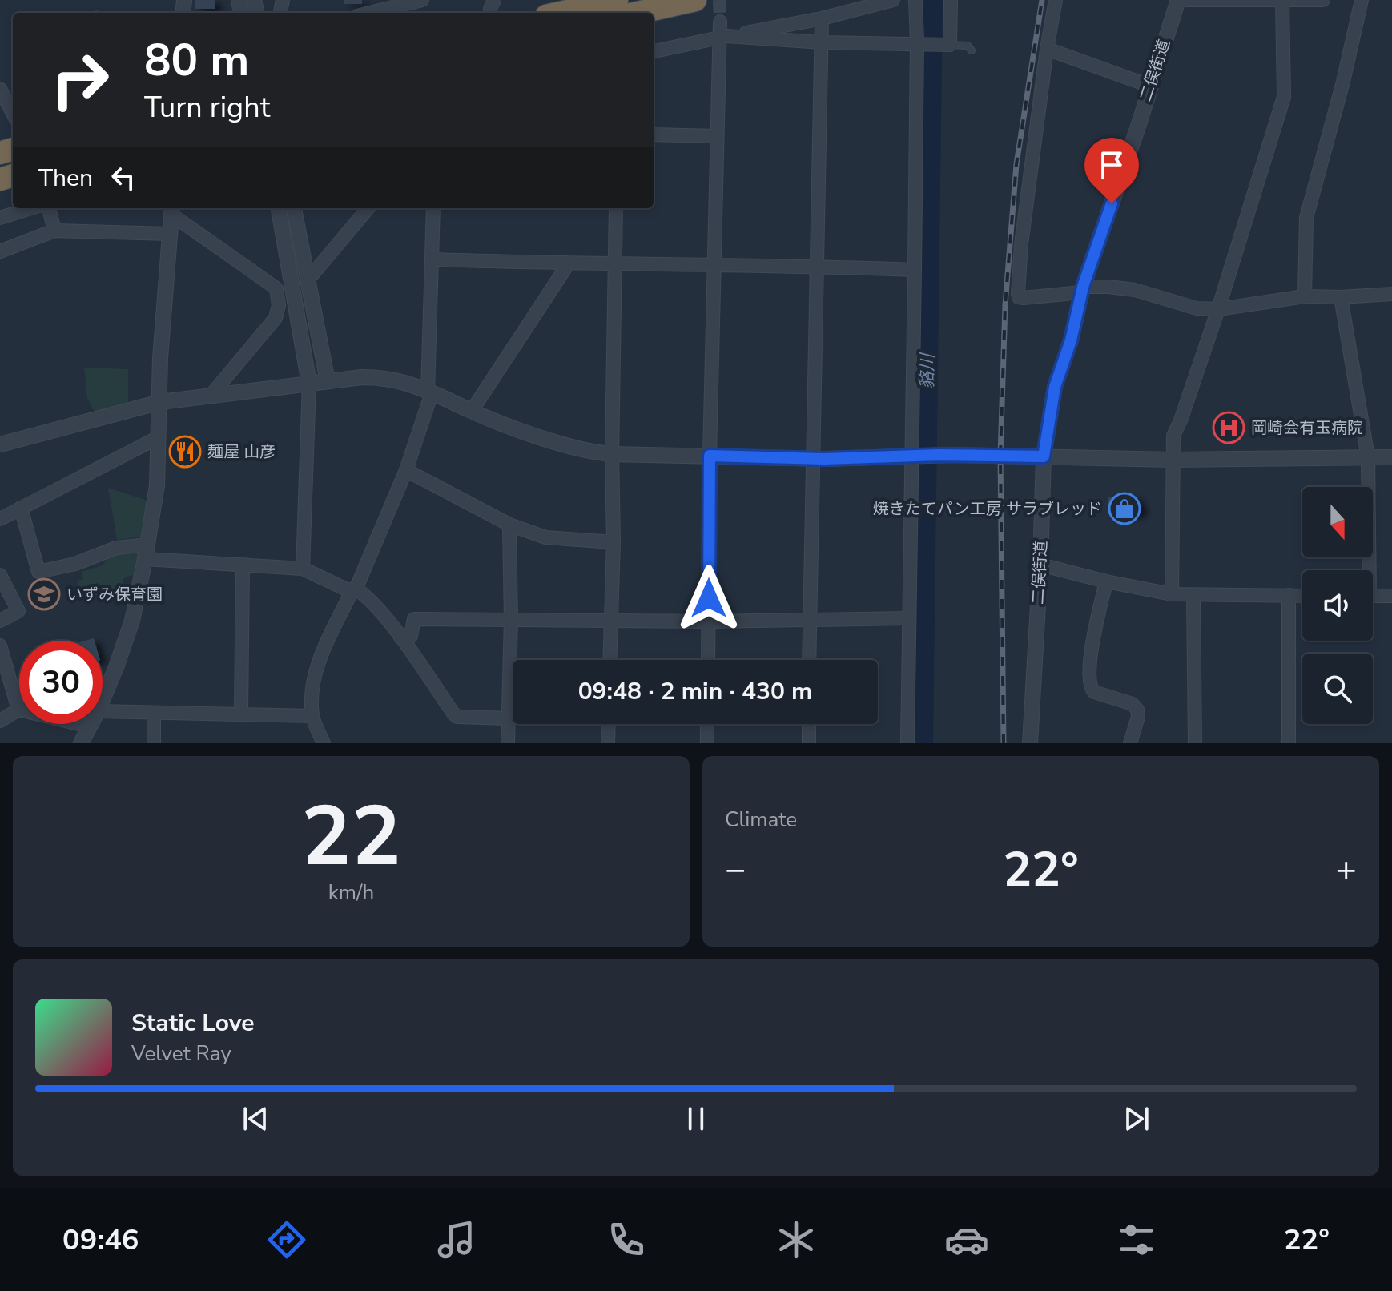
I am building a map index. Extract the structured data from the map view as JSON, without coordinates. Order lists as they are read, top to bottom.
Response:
{
  "streets": {
    "street": ["二俣街道"]
  },
  "water": ["貉川"],
  "places": {
    "hospital": ["岡崎会有玉病院"],
    "restaurant": ["麺屋 山彦"],
    "shop": ["焼きたてパン工房 サラブレッド"],
    "school or university": ["いずみ保育園"]
  },
  "north": "bottom",
  "page": {
    "turn": ["80 m", "Turn right"],
    "then": "Then",
    "limit": "30",
    "trip": "09:48 · 2 min · 430 m",
    "tile": [
      ["22", "km/h"],
      "Climate"
    ],
    "heat": ["−", "22°", "+"],
    "song": ["Static Love", "Velvet Ray"],
    "tabs": ["09:46", "22°"]
  }
}
